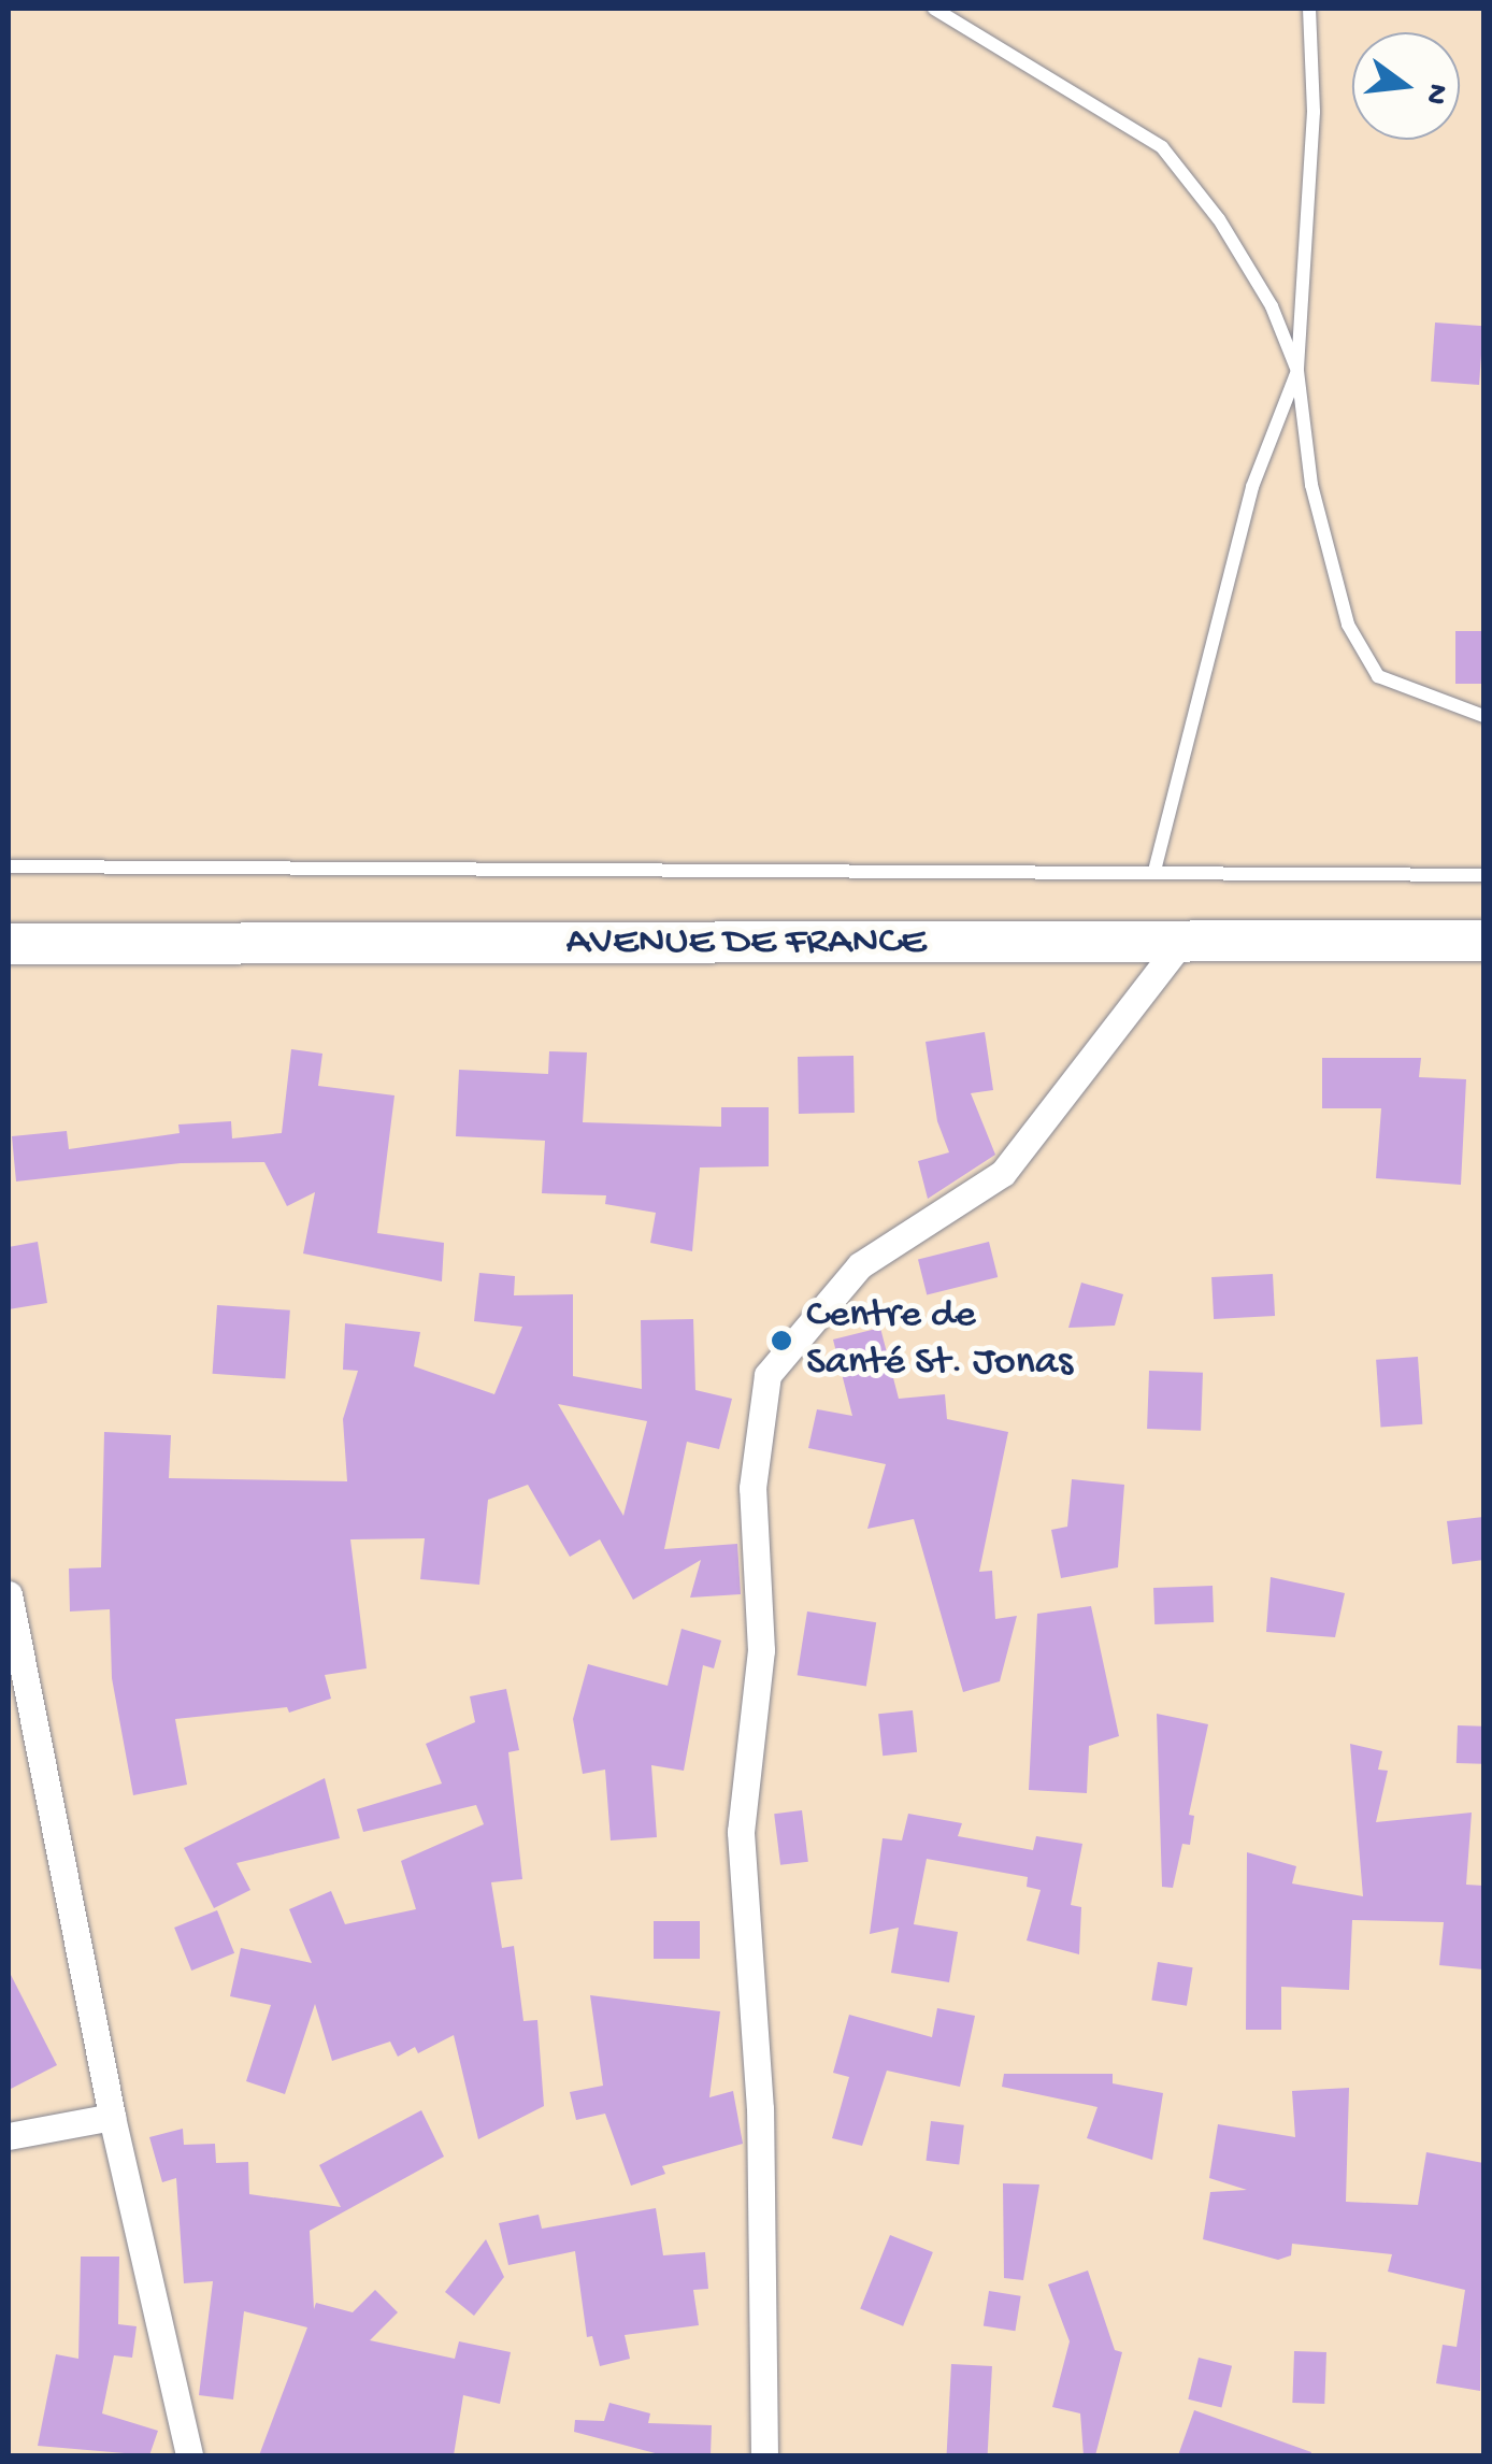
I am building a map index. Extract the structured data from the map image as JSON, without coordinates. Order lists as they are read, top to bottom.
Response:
{
  "streets": {
    "main road": ["AVENUE DE FRANCE"]
  },
  "places": ["Centre de Santé St. Jonas"],
  "north": "right"
}
